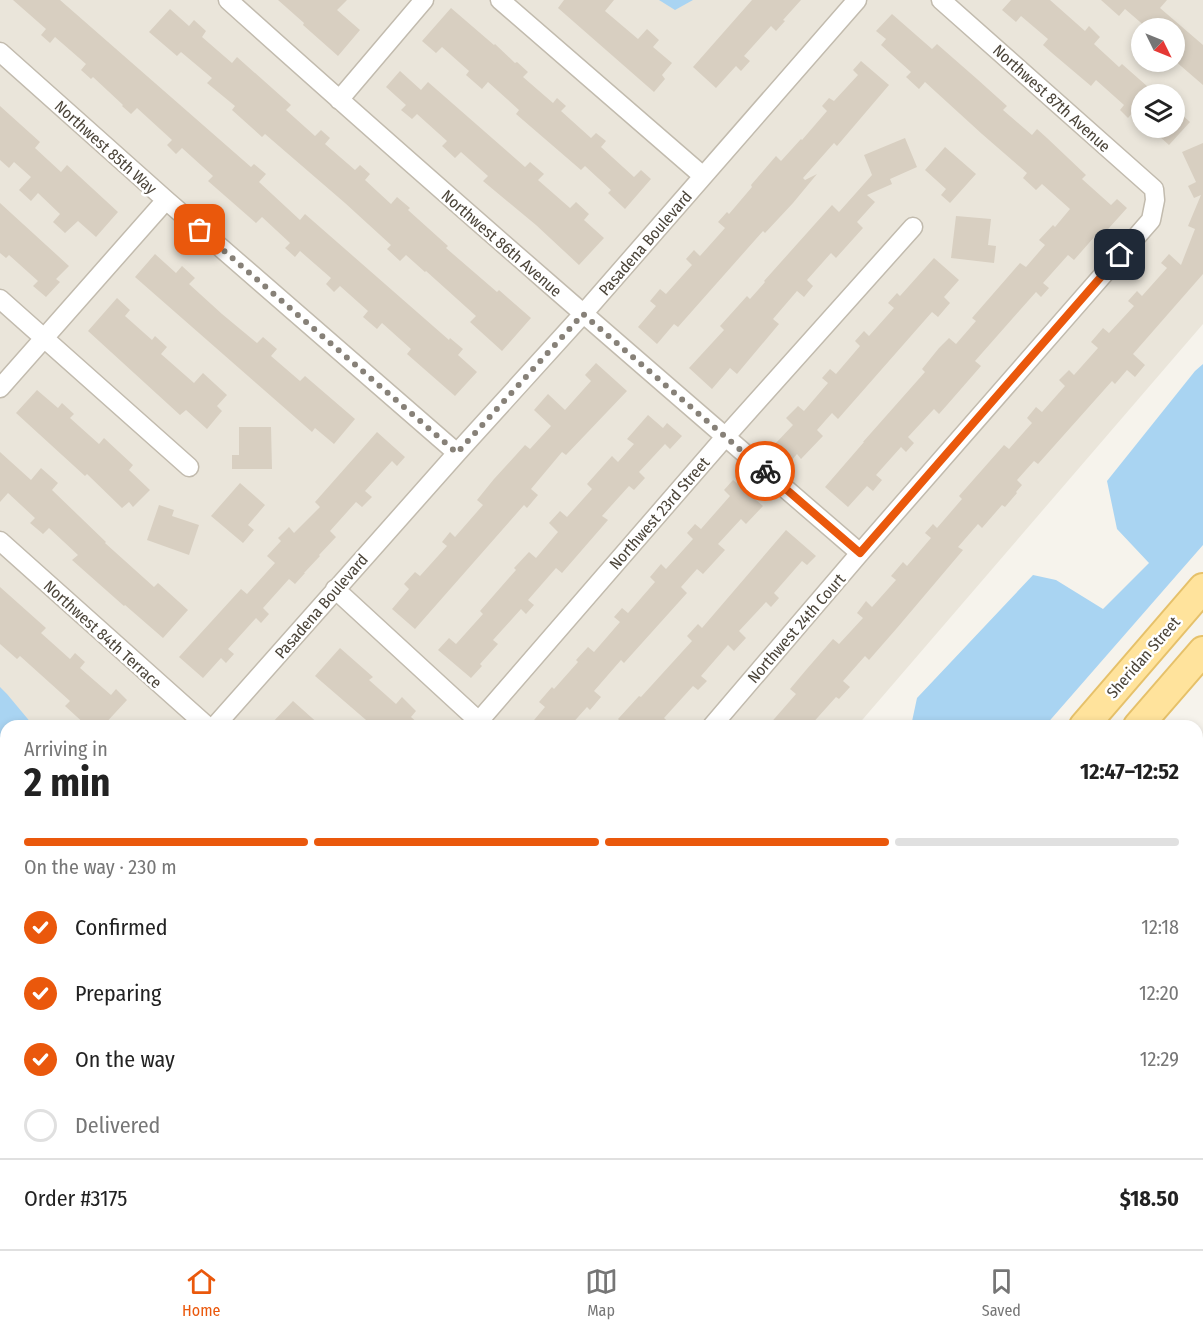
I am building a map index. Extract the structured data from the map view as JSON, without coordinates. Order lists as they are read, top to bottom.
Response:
{
  "streets": {
    "main road": ["Sheridan Street"],
    "street": [
      "Northwest 87th Avenue",
      "Northwest 85th Way",
      "Northwest 86th Avenue",
      "Pasadena Boulevard",
      "Northwest 23rd Street",
      "Northwest 24th Court",
      "Northwest 84th Terrace"
    ]
  },
  "crossings": [
    ["Northwest 87th Avenue", "Northwest 24th Court"],
    ["Northwest 85th Way", "Pasadena Boulevard"],
    ["Northwest 86th Avenue", "Pasadena Boulevard"],
    ["Northwest 86th Avenue", "Northwest 23rd Street"],
    ["Northwest 86th Avenue", "Northwest 24th Court"]
  ],
  "north": "bottom right",
  "page": {
    "heading": ["2 min", "Arriving in", "12:47–12:52"],
    "panel": ["Order #3175", "$18.50"],
    "bar": "On the way · 230 m",
    "list": [
      ["Confirmed", "12:18"],
      ["Preparing", "12:20"],
      ["On the way", "12:29"],
      "Delivered"
    ],
    "tabs": ["Home", "Map", "Saved"]
  }
}
